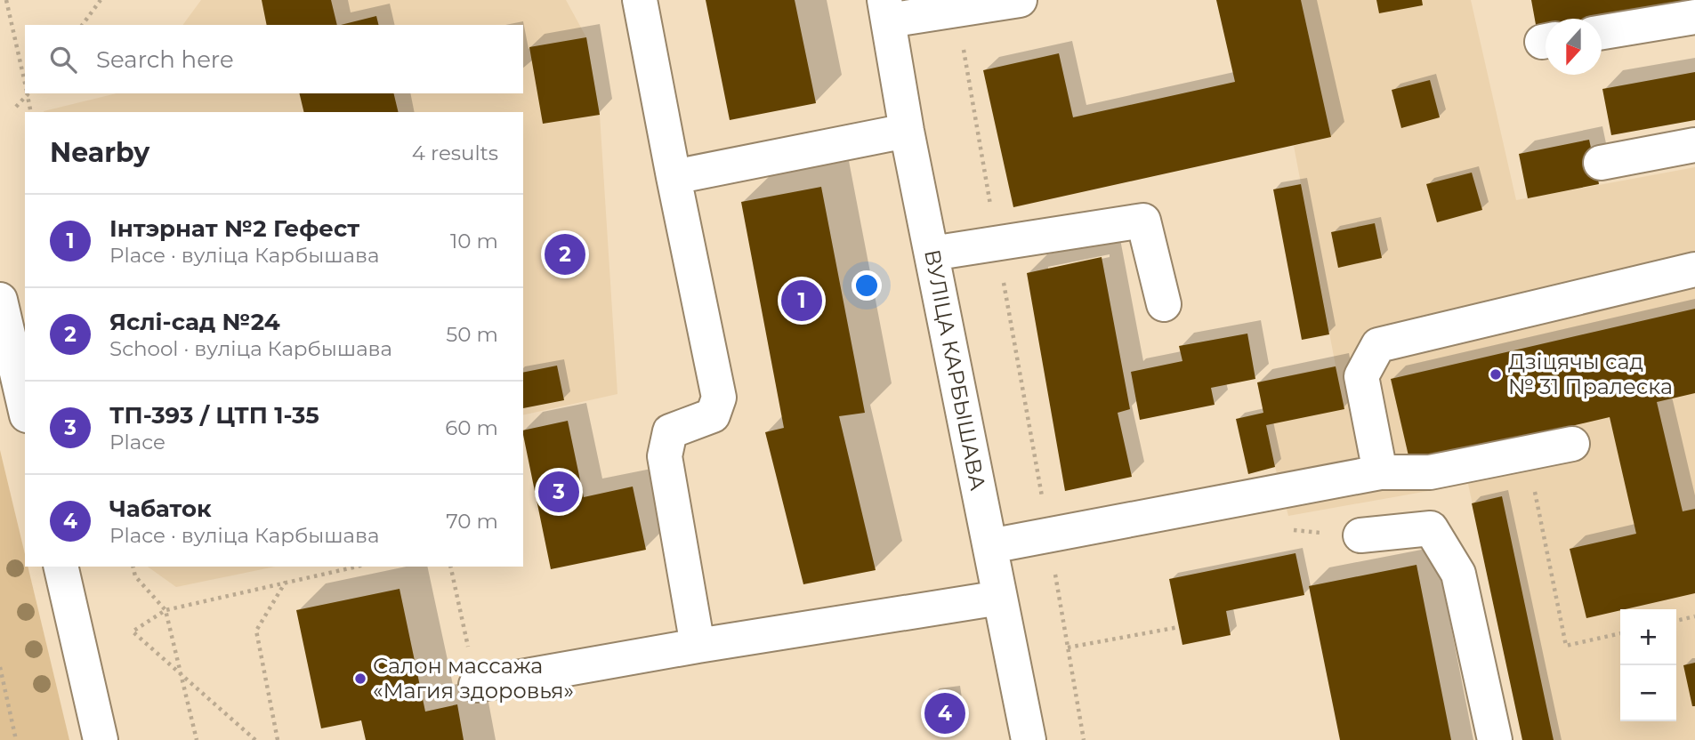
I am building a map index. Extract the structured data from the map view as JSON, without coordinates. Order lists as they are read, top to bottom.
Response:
{
  "streets": {
    "street": ["ВУЛІЦА КАРБЫШАВА"]
  },
  "places": ["Дзіцячы сад № 31 Пралеска", "Салон массажа «Магия здоровья»"],
  "north": "bottom",
  "page": {
    "search": "Search here",
    "heading": ["Nearby", "4 results"],
    "list": [
      {
        "mark": "1",
        "name": "Інтэрнат №2 Гефест",
        "note": "Place · вуліца Карбышава",
        "value": "10 m"
      },
      {
        "mark": "2",
        "name": "Яслі-сад №24",
        "note": "School · вуліца Карбышава",
        "value": "50 m"
      },
      {
        "mark": "3",
        "name": "ТП-393 / ЦТП 1-35",
        "note": "Place",
        "value": "60 m"
      },
      {
        "mark": "4",
        "name": "Чабаток",
        "note": "Place · вуліца Карбышава",
        "value": "70 m"
      }
    ],
    "pins": [
      "2",
      "1",
      "3",
      "4"
    ],
    "map_buttons": ["+", "−"]
  }
}
